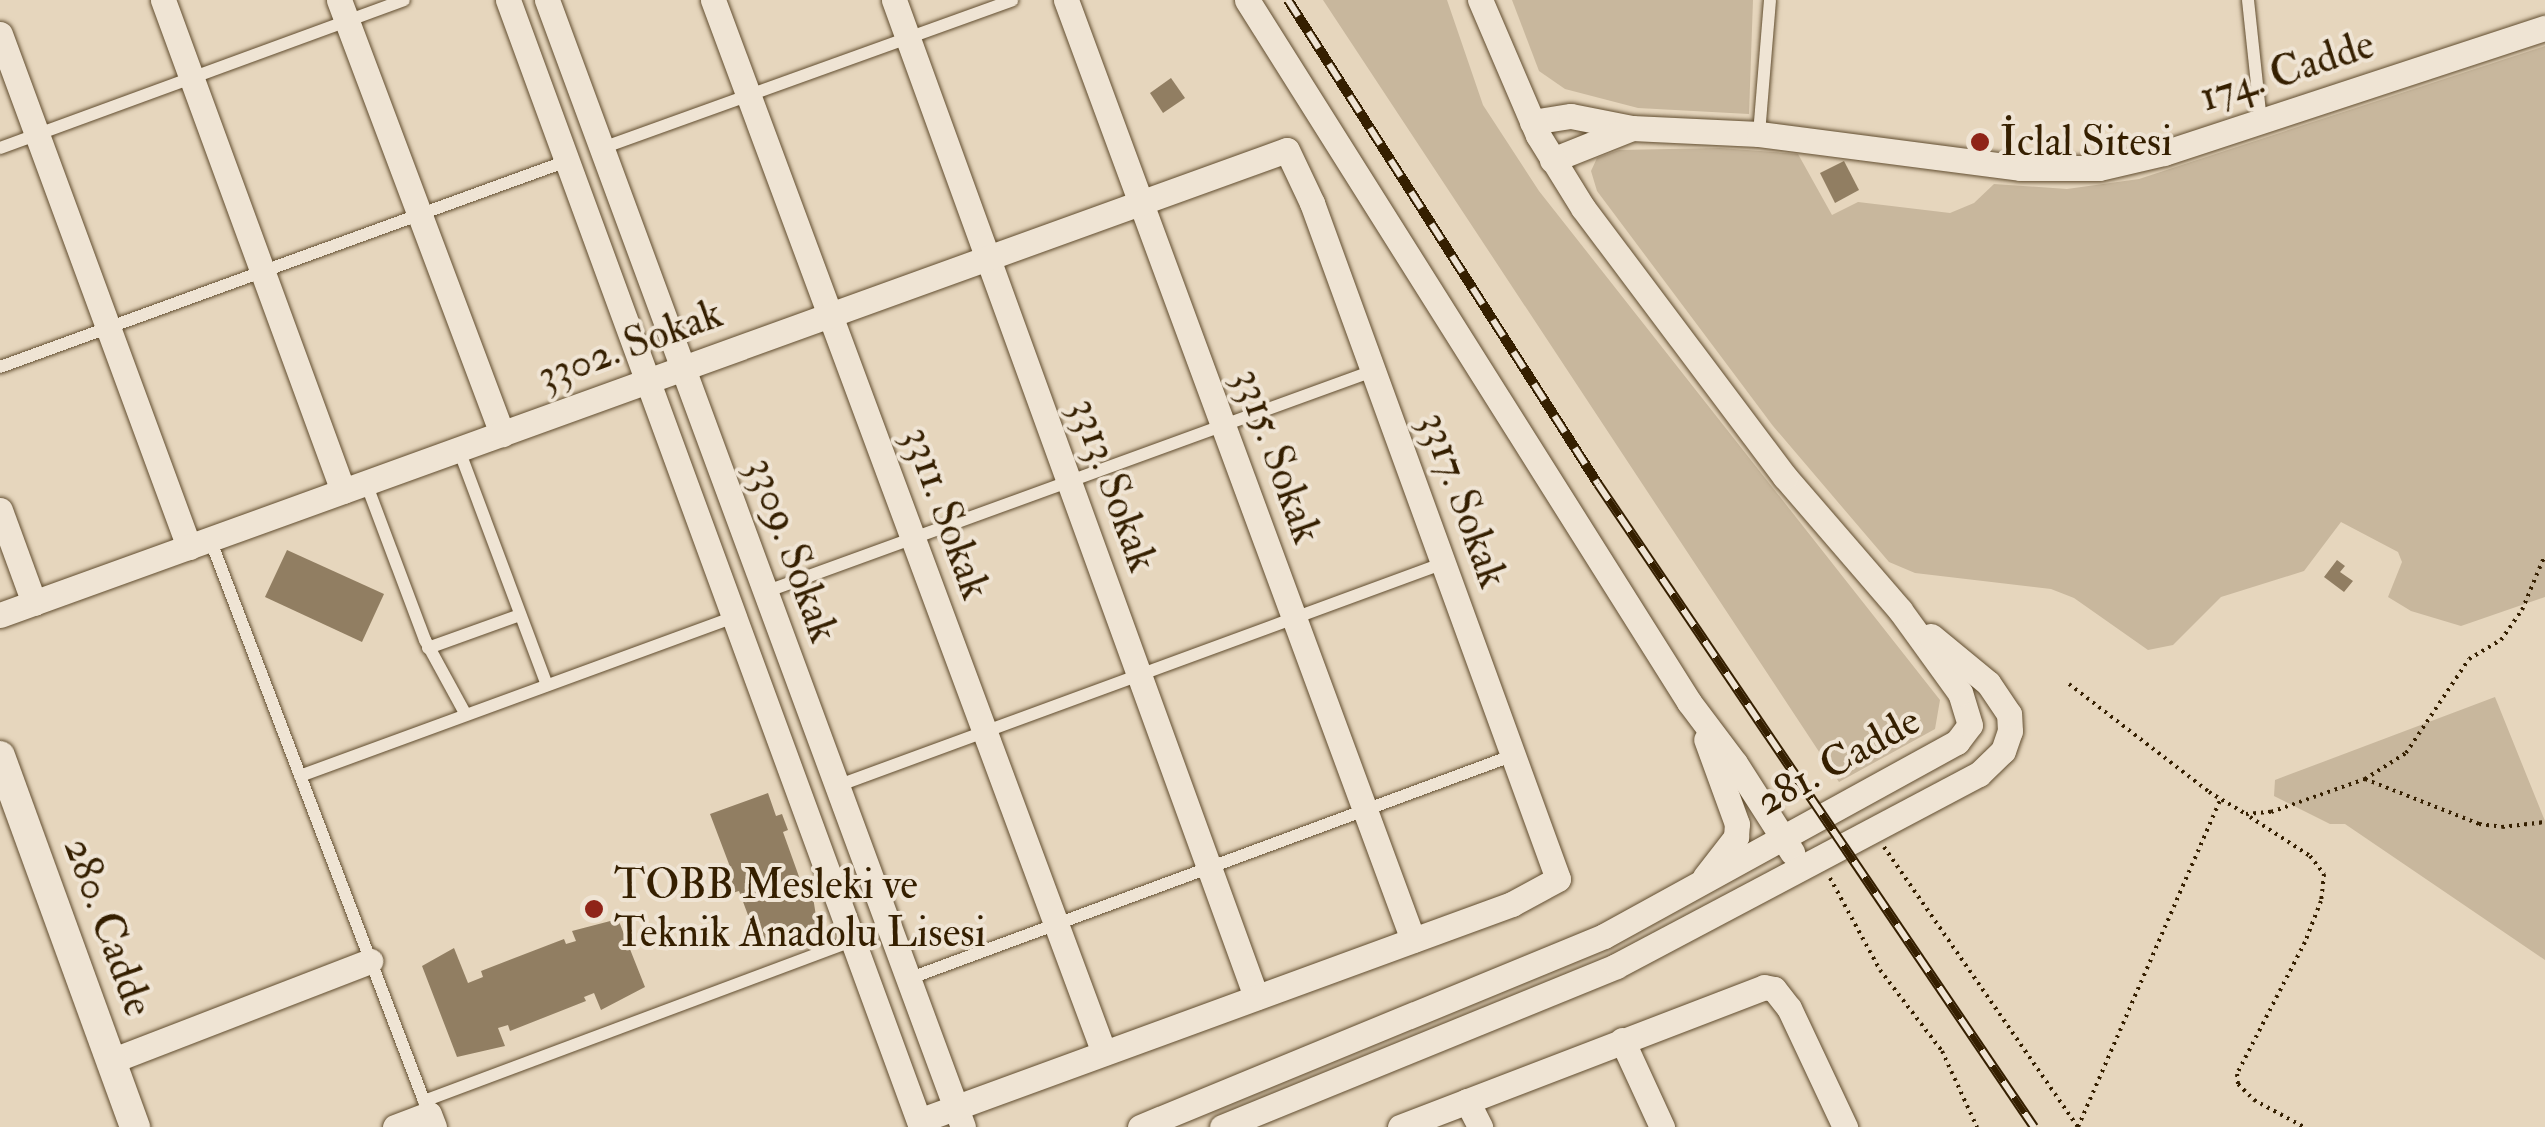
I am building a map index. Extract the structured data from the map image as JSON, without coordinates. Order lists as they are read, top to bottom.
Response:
{
  "streets": {
    "street": [
      "174. Cadde",
      "3302. Sokak",
      "3315. Sokak",
      "3313. Sokak",
      "3317. Sokak",
      "3311. Sokak",
      "3309. Sokak",
      "281. Cadde",
      "280. Cadde"
    ]
  },
  "crossings": [
    ["3302. Sokak", "3315. Sokak"],
    ["3302. Sokak", "3313. Sokak"],
    ["3302. Sokak", "3317. Sokak"],
    ["3302. Sokak", "3311. Sokak"],
    ["3302. Sokak", "3309. Sokak"],
    ["3315. Sokak", "3317. Sokak"]
  ],
  "places": ["İclal Sitesi", "TOBB Mesleki ve Teknik Anadolu Lisesi"]
}
